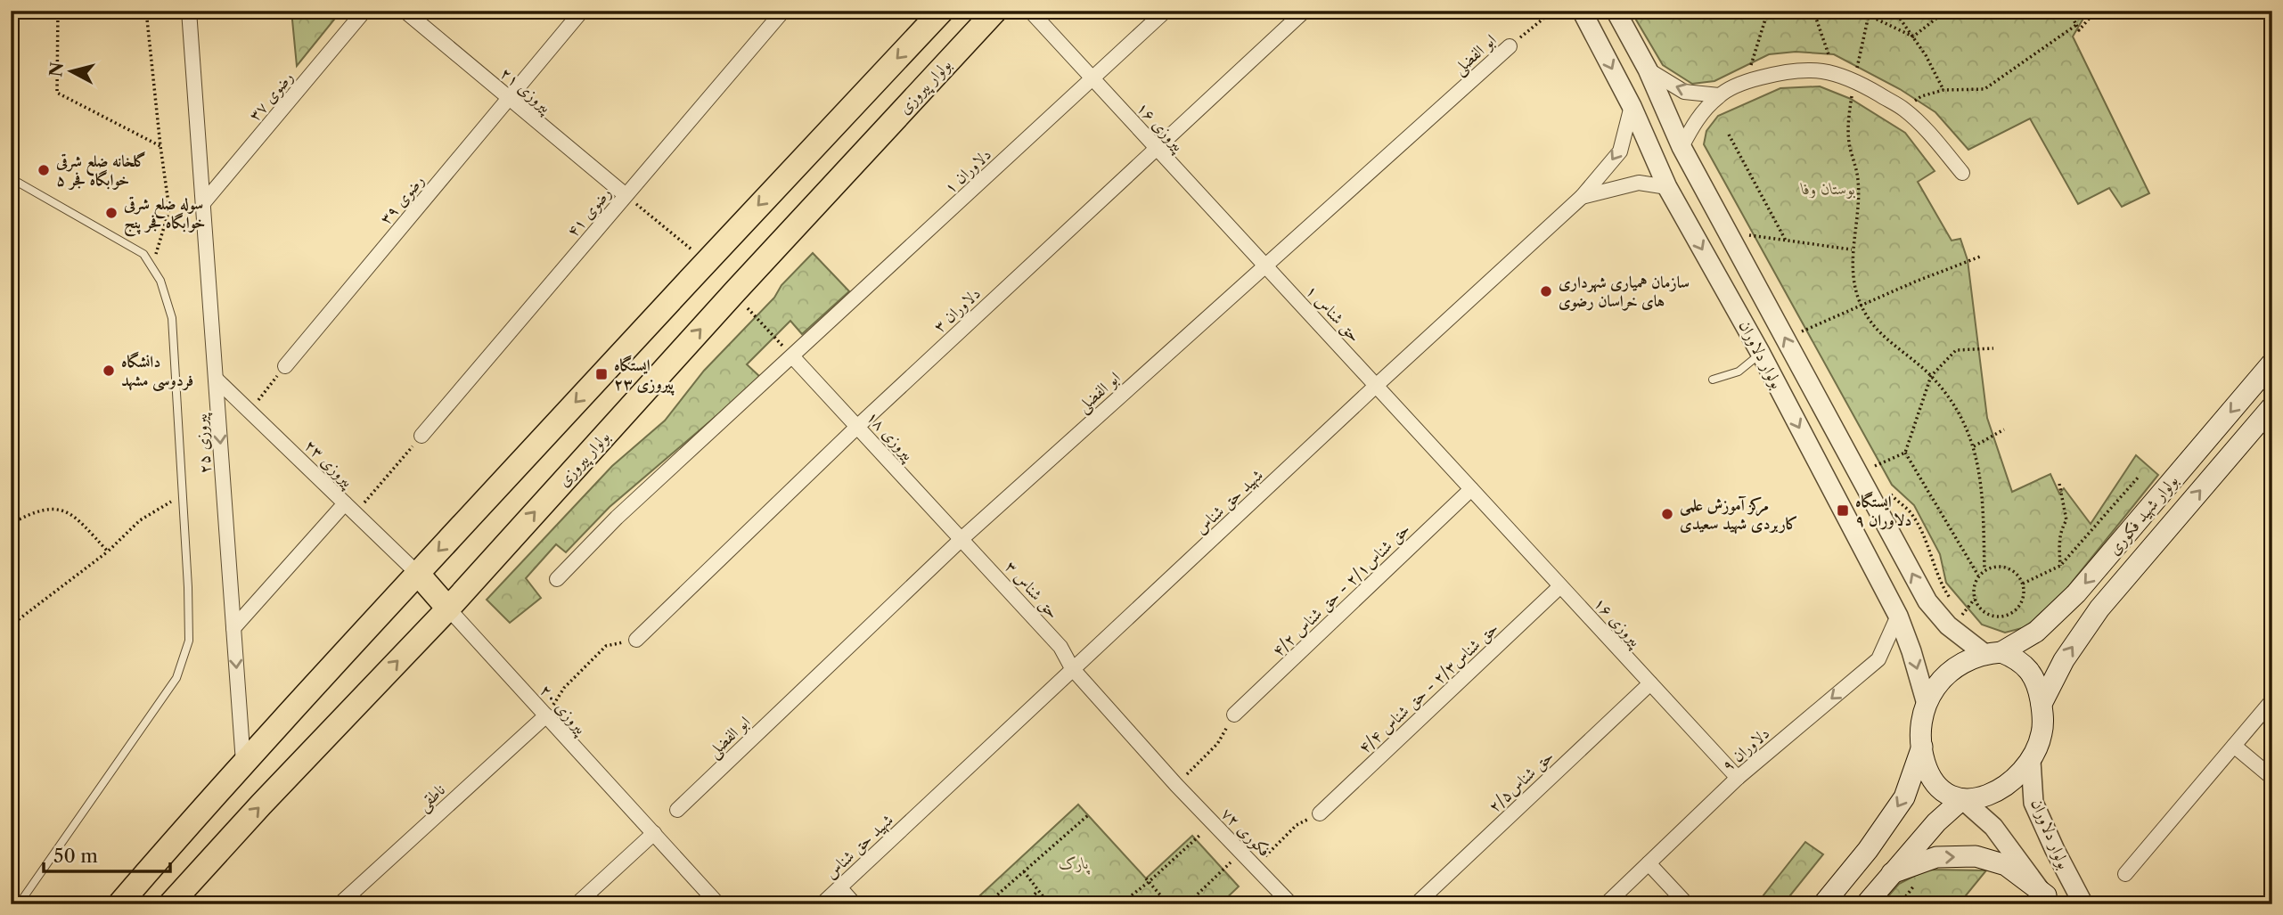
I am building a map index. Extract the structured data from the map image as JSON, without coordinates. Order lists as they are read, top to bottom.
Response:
{
  "streets": {
    "main road": ["بولوار پیروزی", "بولوار شهید فکوری"],
    "street": [
      "ابو الفضلی",
      "پیروزی ۲۱",
      "رضوی ۳۷",
      "پیروزی ۱۶",
      "دلاوران ۱",
      "رضوی ۳۹",
      "رضوی ۴۱",
      "دلاوران ۳",
      "حق شناس ۱",
      "بولوار دلاوران",
      "پیروزی ۱۸",
      "پیروزی ۲۵",
      "پیروزی ۲۳",
      "شهید حق شناس",
      "حق شناس ۳",
      "حق شناس۲/۱ - حق شناس ۴/۲",
      "حق شناس۲/۳ - حق شناس ۴/۴",
      "پیروزی ۲۰",
      "دلاوران ۹",
      "حق شناس۲/۵",
      "ناطقی",
      "فکوری ۷۲"
    ]
  },
  "crossings": [
    ["ابو الفضلی", "پیروزی ۱۶"],
    ["ابو الفضلی", "حق شناس ۱"],
    ["ابو الفضلی", "پیروزی ۱۸"],
    ["ابو الفضلی", "حق شناس ۳"],
    ["بولوار پیروزی", "پیروزی ۲۰"],
    ["پیروزی ۲۱", "رضوی ۳۹"],
    ["پیروزی ۲۱", "رضوی ۴۱"],
    ["رضوی ۳۷", "پیروزی ۲۵"],
    ["پیروزی ۱۶", "دلاوران ۱"],
    ["پیروزی ۱۶", "دلاوران ۳"],
    ["پیروزی ۱۶", "حق شناس ۱"],
    ["پیروزی ۱۶", "حق شناس۲/۱ - حق شناس ۴/۲"],
    ["پیروزی ۱۶", "حق شناس۲/۳ - حق شناس ۴/۴"],
    ["پیروزی ۱۶", "دلاوران ۹"],
    ["پیروزی ۱۶", "حق شناس۲/۵"],
    ["دلاوران ۱", "پیروزی ۱۸"],
    ["دلاوران ۳", "پیروزی ۱۸"],
    ["حق شناس ۱", "شهید حق شناس"],
    ["حق شناس ۱", "حق شناس۲/۱ - حق شناس ۴/۲"],
    ["بولوار دلاوران", "شهید حق شناس"],
    ["بولوار دلاوران", "بولوار شهید فکوری"],
    ["بولوار دلاوران", "دلاوران ۹"],
    ["پیروزی ۱۸", "حق شناس ۳"],
    ["پیروزی ۲۵", "پیروزی ۲۳"],
    ["شهید حق شناس", "حق شناس ۳"],
    ["حق شناس ۳", "فکوری ۷۲"],
    ["پیروزی ۲۰", "ناطقی"]
  ],
  "one_way": ["پیروزی ۲۵", "دلاوران ۹"],
  "parks": ["بوستان وفا", "پارک"],
  "places": {
    "other": [
      "گلخانه ضلع شرقی خوابگاه فجر ۵",
      "سوله ضلع شرقی خوابگاه فجر پنج",
      "سازمان همیاری شهرداری های خراسان رضوی",
      "دانشگاه فردوسی مشهد",
      "مرکز آموزش علمی کاربردی شهید سعیدی"
    ],
    "transit": ["ایستگاه پیروزی ۲۳", "ایستگاه دلاوران ۹"]
  },
  "scale_bar": "50 m",
  "north": "left"
}
